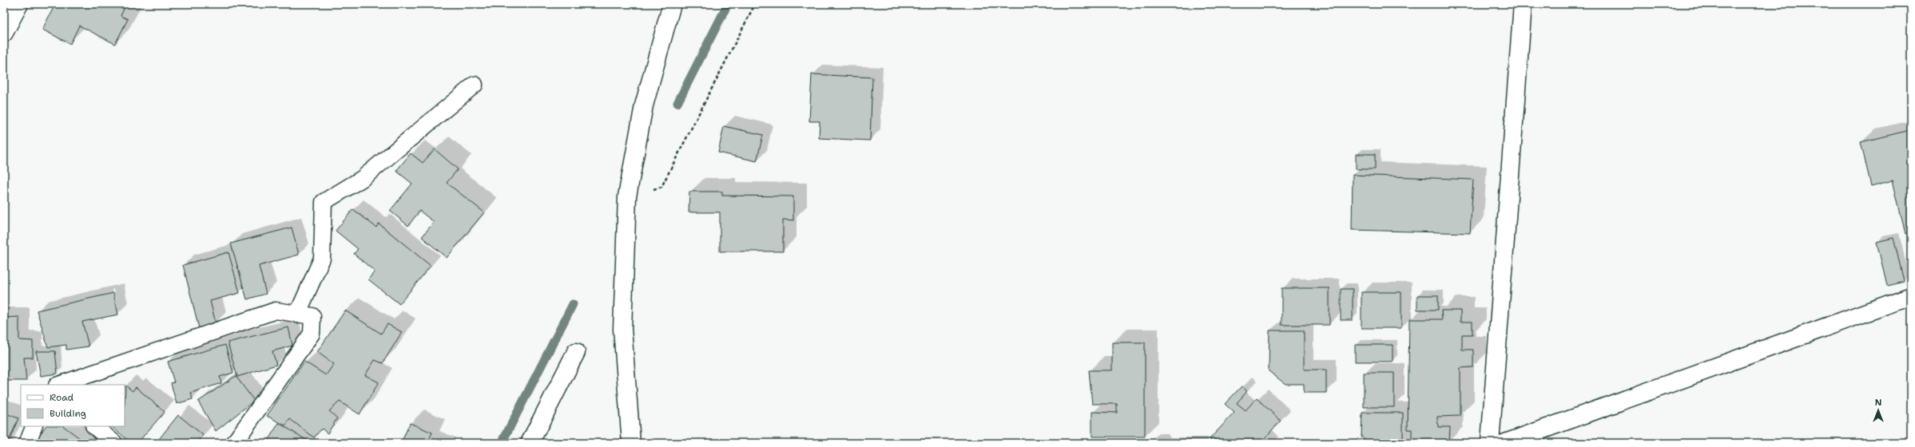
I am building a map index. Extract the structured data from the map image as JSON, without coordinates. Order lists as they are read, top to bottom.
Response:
{
  "legend": ["Road", "Building"],
  "north": "top"
}
